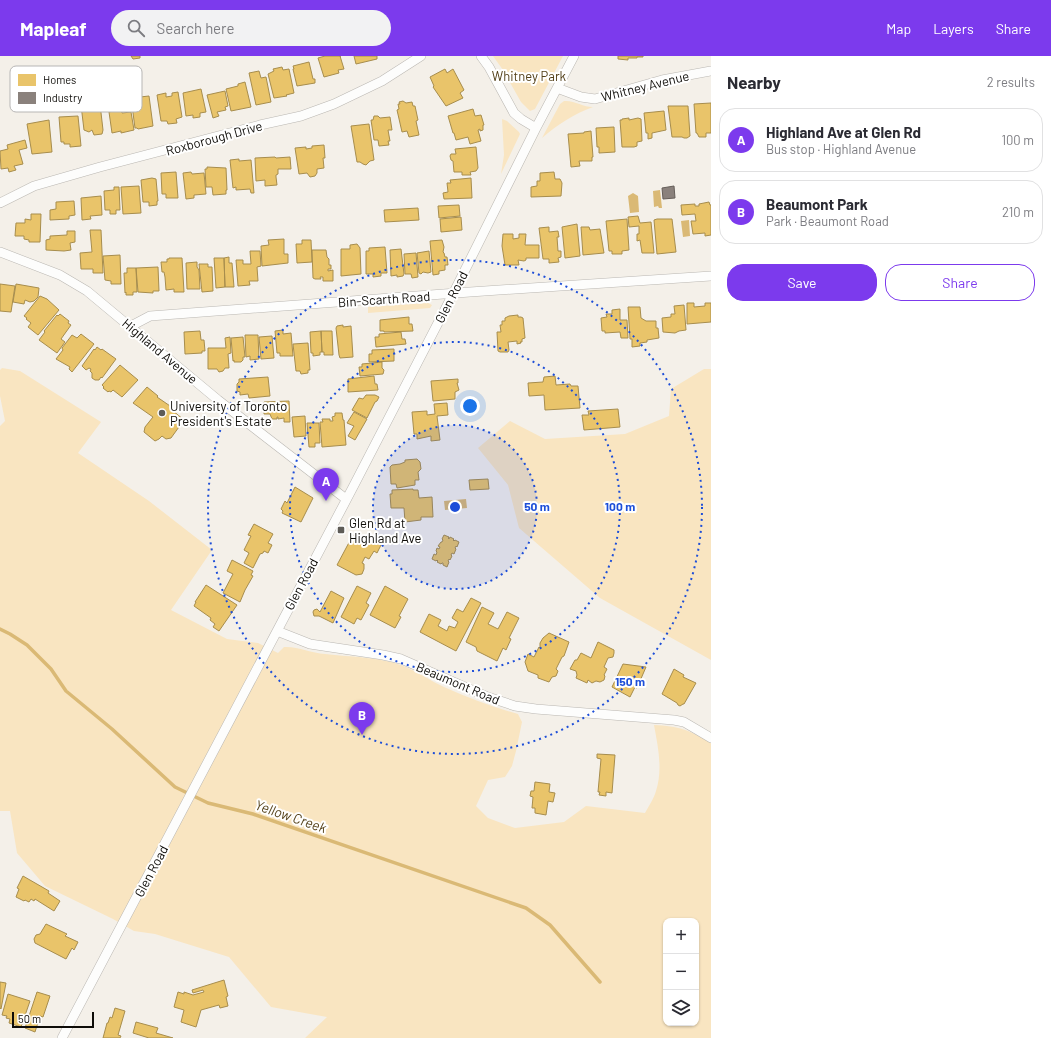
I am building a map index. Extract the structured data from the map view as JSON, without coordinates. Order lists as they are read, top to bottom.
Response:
{
  "streets": {
    "street": [
      "Whitney Avenue",
      "Roxborough Drive",
      "Glen Road",
      "Bin-Scarth Road",
      "Highland Avenue",
      "Beaumont Road"
    ]
  },
  "crossings": [
    ["Whitney Avenue", "Glen Road"],
    ["Glen Road", "Bin-Scarth Road"],
    ["Glen Road", "Highland Avenue"],
    ["Glen Road", "Beaumont Road"],
    ["Bin-Scarth Road", "Highland Avenue"]
  ],
  "water": ["Yellow Creek"],
  "parks": ["Whitney Park"],
  "places": {
    "other": ["University of Toronto President's Estate"],
    "transit": ["Glen Rd at Highland Ave"]
  },
  "legend": ["Homes", "Industry"],
  "scale_bar": "50 m",
  "page": {
    "header": "Mapleaf",
    "search": "Search here",
    "nav": ["Map", "Layers", "Share"],
    "heading": ["Nearby", "2 results"],
    "list": [
      {
        "mark": "A",
        "name": "Highland Ave at Glen Rd",
        "note": "Bus stop · Highland Avenue",
        "value": "100 m"
      },
      {
        "mark": "B",
        "name": "Beaumont Park",
        "note": "Park · Beaumont Road",
        "value": "210 m"
      }
    ],
    "buttons": ["Save", "Share"],
    "pins": ["A", "B"],
    "map_buttons": ["+", "−"],
    "scale": "50 m"
  },
  "rings": ["50 m", "100 m", "150 m"]
}
